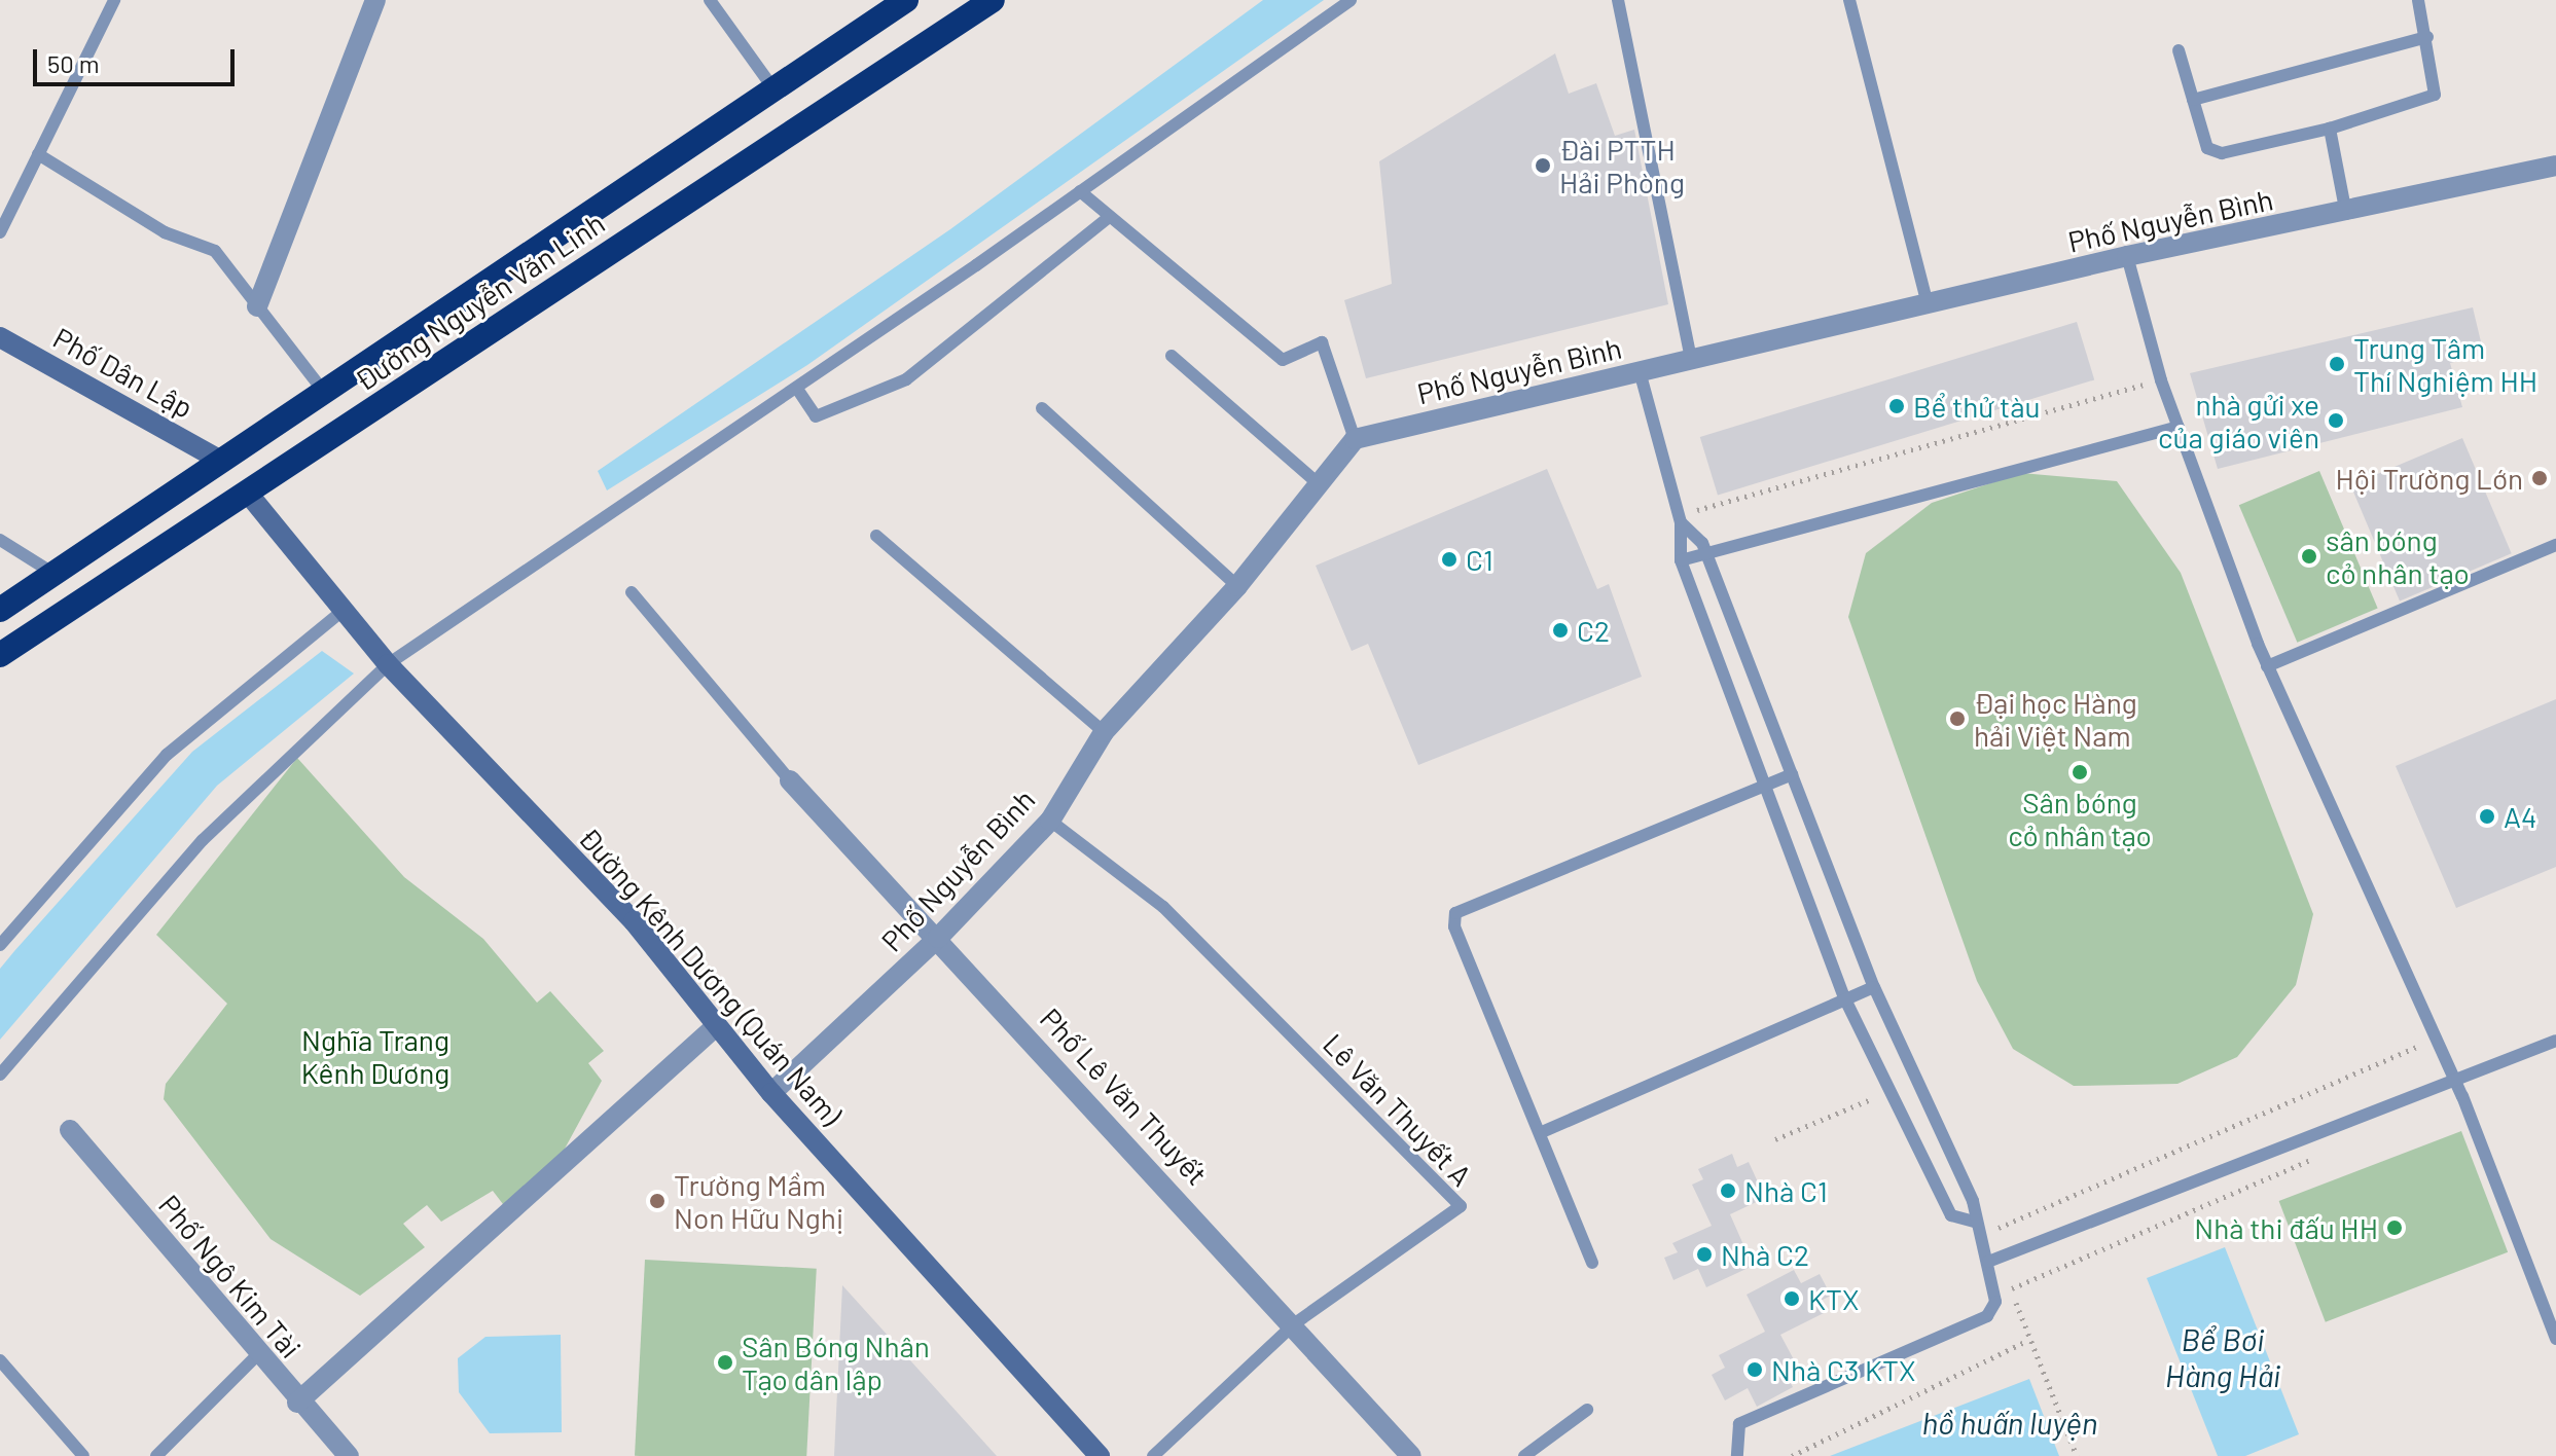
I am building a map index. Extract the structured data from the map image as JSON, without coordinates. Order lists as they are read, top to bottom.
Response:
{
  "streets": {
    "highway": ["Đường Nguyễn Văn Linh"],
    "street": [
      "Phố Nguyễn Bình",
      "Phố Dân Lập",
      "Đường Kênh Dương (Quán Nam)",
      "Phố Lê Văn Thuyết",
      "Phố Ngô Kim Tài"
    ],
    "lane": ["Lê Văn Thuyết A"]
  },
  "crossings": [
    ["Phố Nguyễn Bình", "Đường Kênh Dương (Quán Nam)"],
    ["Phố Nguyễn Bình", "Phố Lê Văn Thuyết"],
    ["Phố Nguyễn Bình", "Lê Văn Thuyết A"],
    ["Đường Nguyễn Văn Linh", "Phố Dân Lập"],
    ["Đường Nguyễn Văn Linh", "Đường Kênh Dương (Quán Nam)"],
    ["Phố Lê Văn Thuyết", "Lê Văn Thuyết A"]
  ],
  "water": ["Bể Bơi Hàng Hải", "hồ huấn luyện"],
  "parks": ["Nghĩa Trang Kênh Dương"],
  "places": [
    "Đài PTTH Hải Phòng",
    "Trung Tâm Thí Nghiệm HH",
    "Bể thử tàu",
    "nhà gửi xe của giáo viên",
    "Hội Trường Lớn",
    "sân bóng cỏ nhân tạo",
    "C1",
    "C2",
    "Đại học Hàng hải Việt Nam",
    "Sân bóng cỏ nhân tạo",
    "A4",
    "Nhà C1",
    "Trường Mầm Non Hữu Nghị",
    "Nhà thi đấu HH",
    "Nhà C2",
    "KTX",
    "Sân Bóng Nhân Tạo dân lập",
    "Nhà C3 KTX"
  ],
  "scale_bar": "50 m"
}
